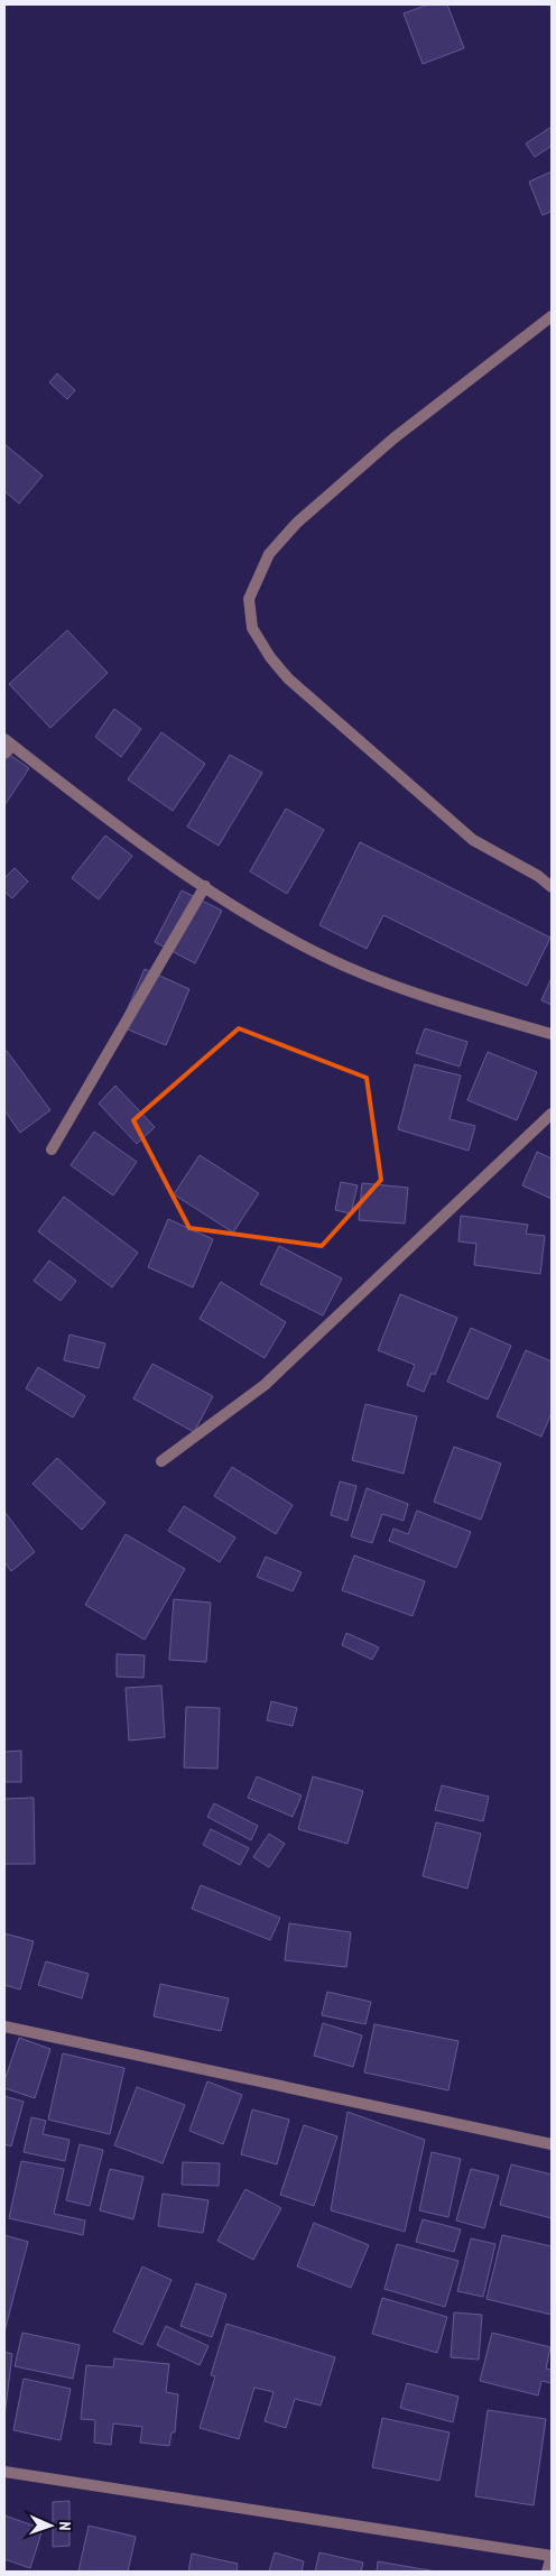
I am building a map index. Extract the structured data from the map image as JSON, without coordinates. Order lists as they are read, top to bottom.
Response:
{
  "north": "right"
}
